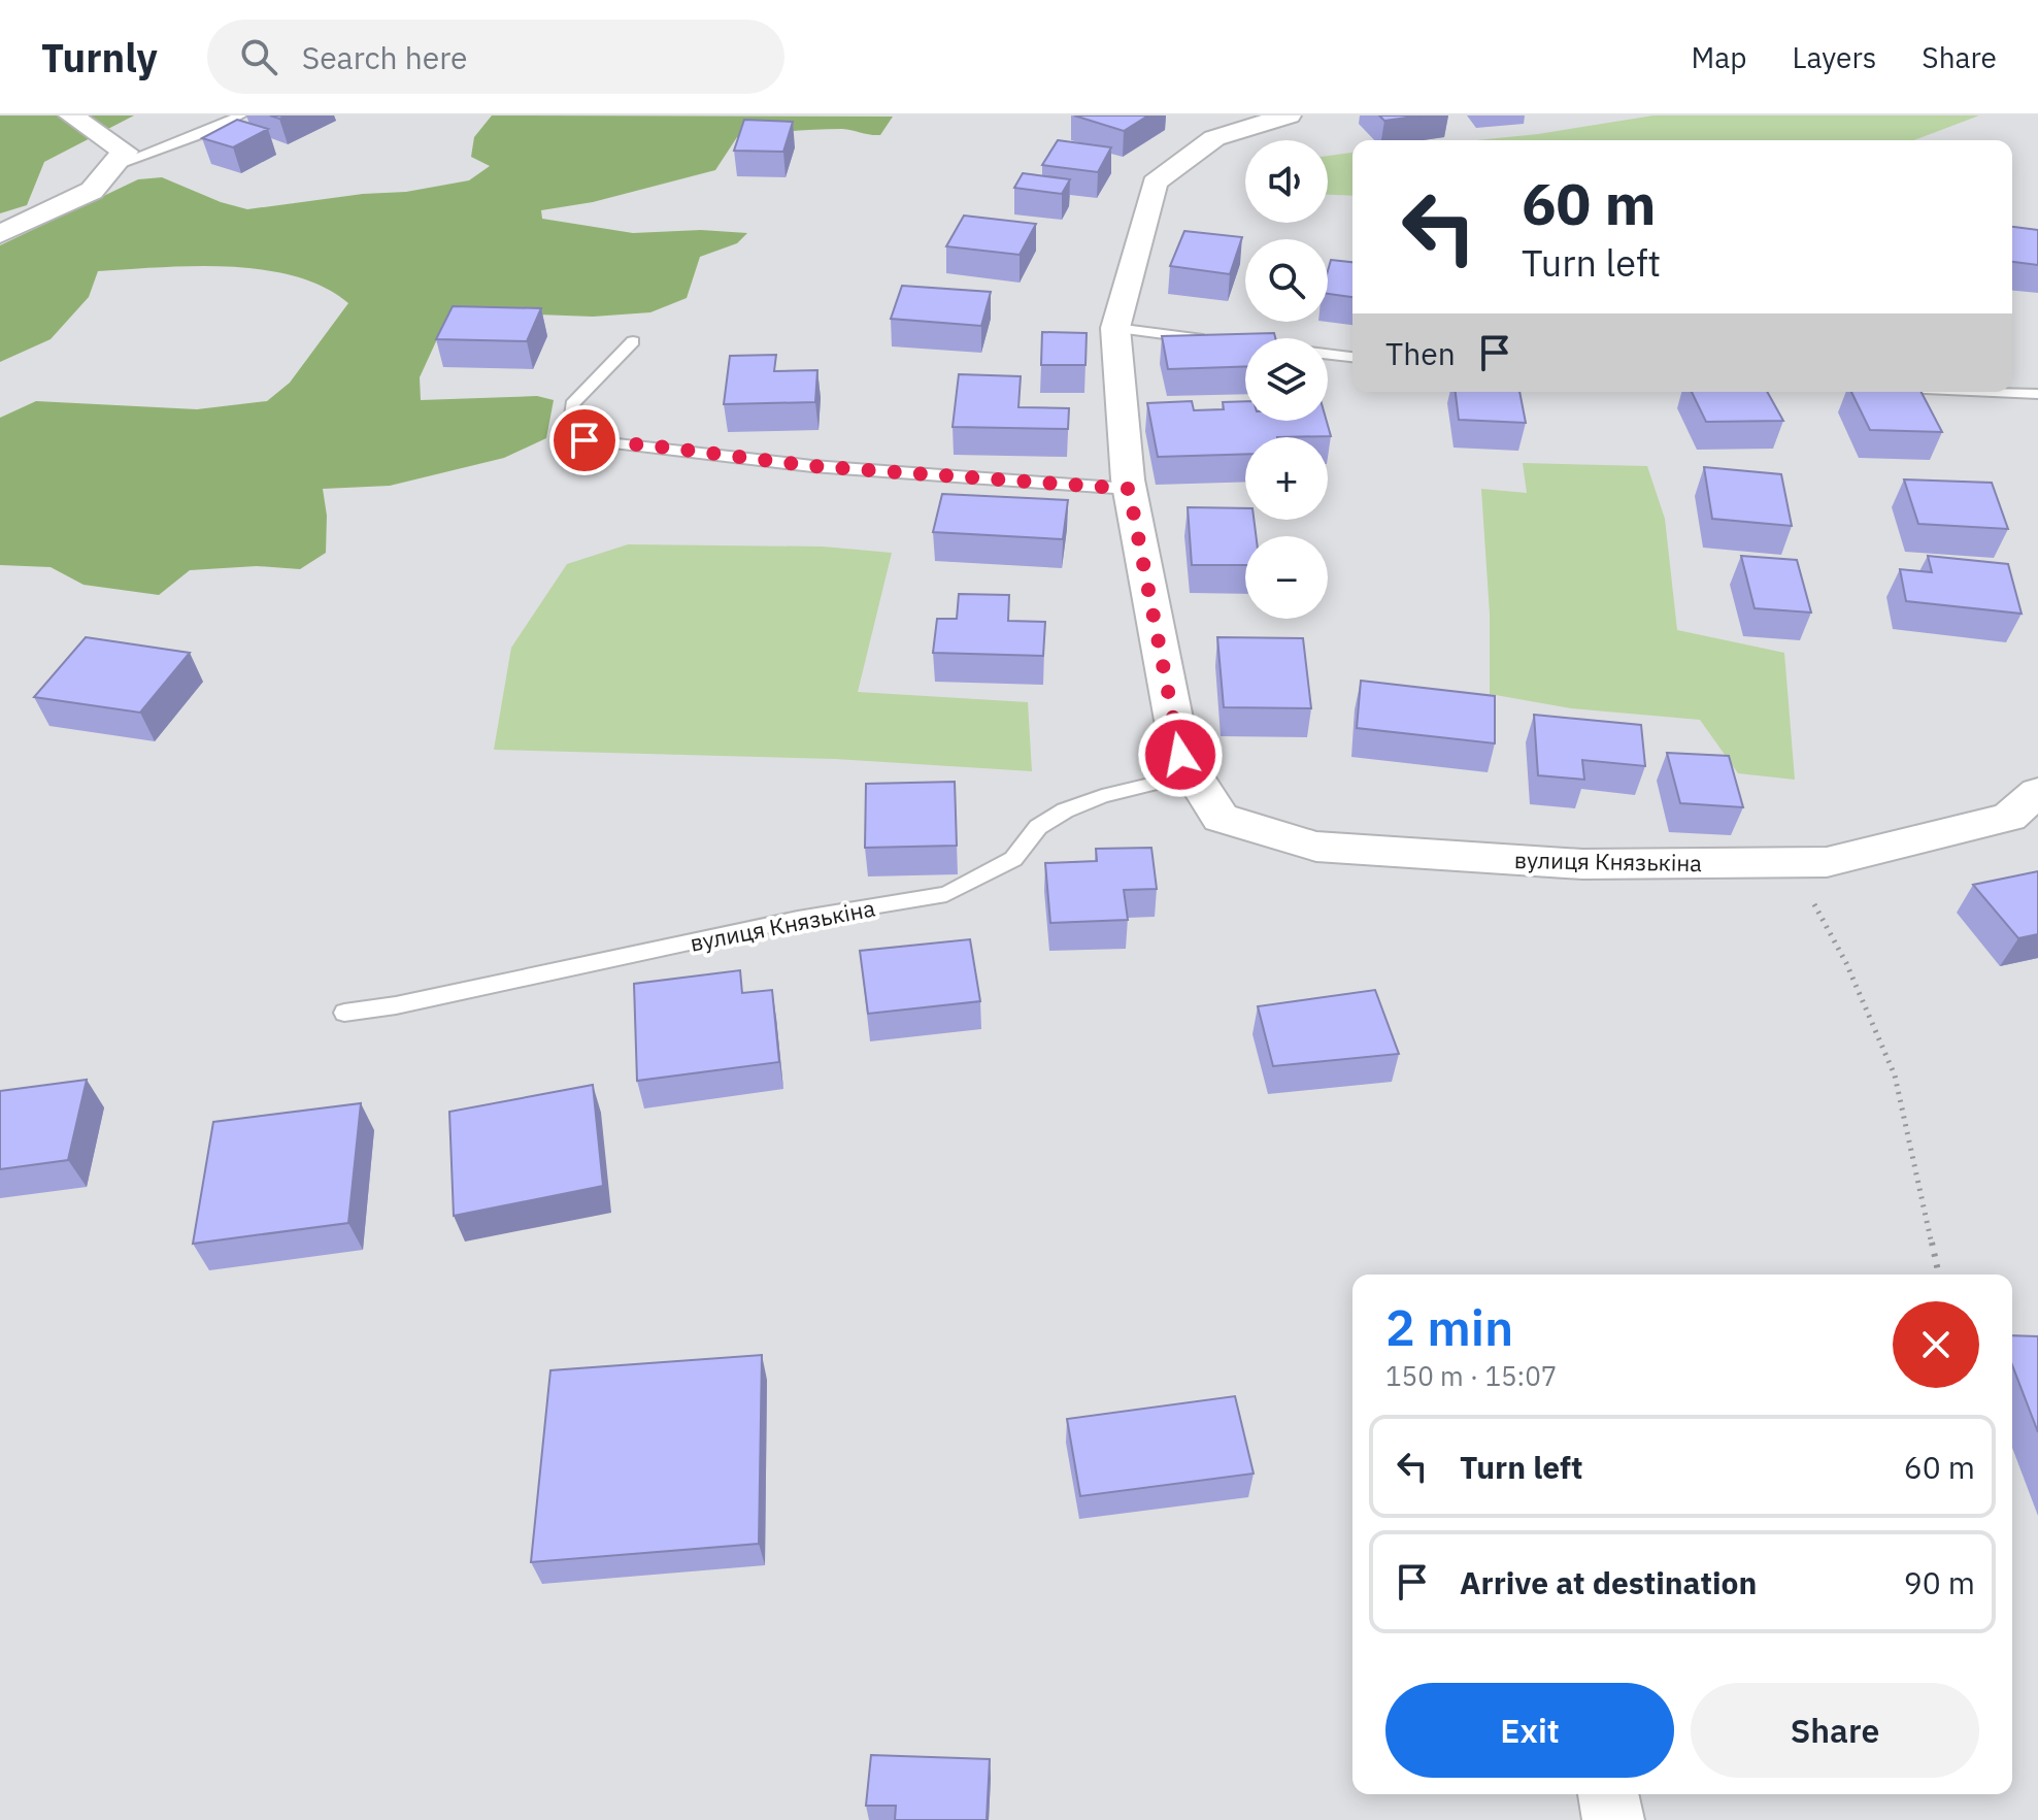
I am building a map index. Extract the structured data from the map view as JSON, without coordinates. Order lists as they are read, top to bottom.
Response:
{
  "streets": {
    "street": ["вулиця Князькіна"]
  },
  "page": {
    "header": "Turnly",
    "search": "Search here",
    "nav": ["Map", "Layers", "Share"],
    "map_buttons": ["+", "−"],
    "turn": ["60 m", "Turn left"],
    "then": "Then",
    "heading": ["2 min", "150 m · 15:07"],
    "list": [
      {
        "name": "Turn left",
        "value": "60 m"
      },
      {
        "name": "Arrive at destination",
        "value": "90 m"
      }
    ],
    "buttons": ["Exit", "Share"]
  }
}
